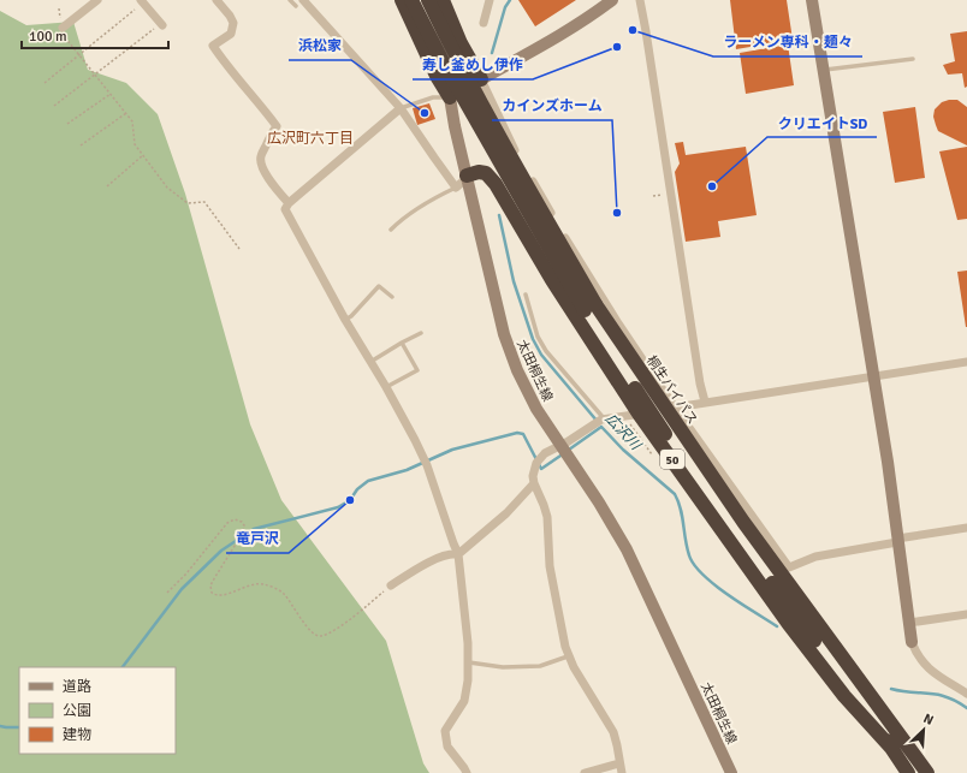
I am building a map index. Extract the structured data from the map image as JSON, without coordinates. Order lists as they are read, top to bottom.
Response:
{
  "streets": {
    "highway": ["桐生バイパス", "50"],
    "main road": ["太田桐生線"]
  },
  "crossings": [
    ["太田桐生線", "50"],
    ["桐生バイパス", "50"]
  ],
  "districts": ["広沢町六丁目"],
  "water": ["広沢川"],
  "places": [
    "ラーメン専科・麺々",
    "寿し釜めし伊作",
    "浜松家",
    "クリエイトSD",
    "カインズホーム",
    "竜戸沢"
  ],
  "legend": ["道路", "公園", "建物"],
  "scale_bar": "100 m",
  "north": "top right"
}
